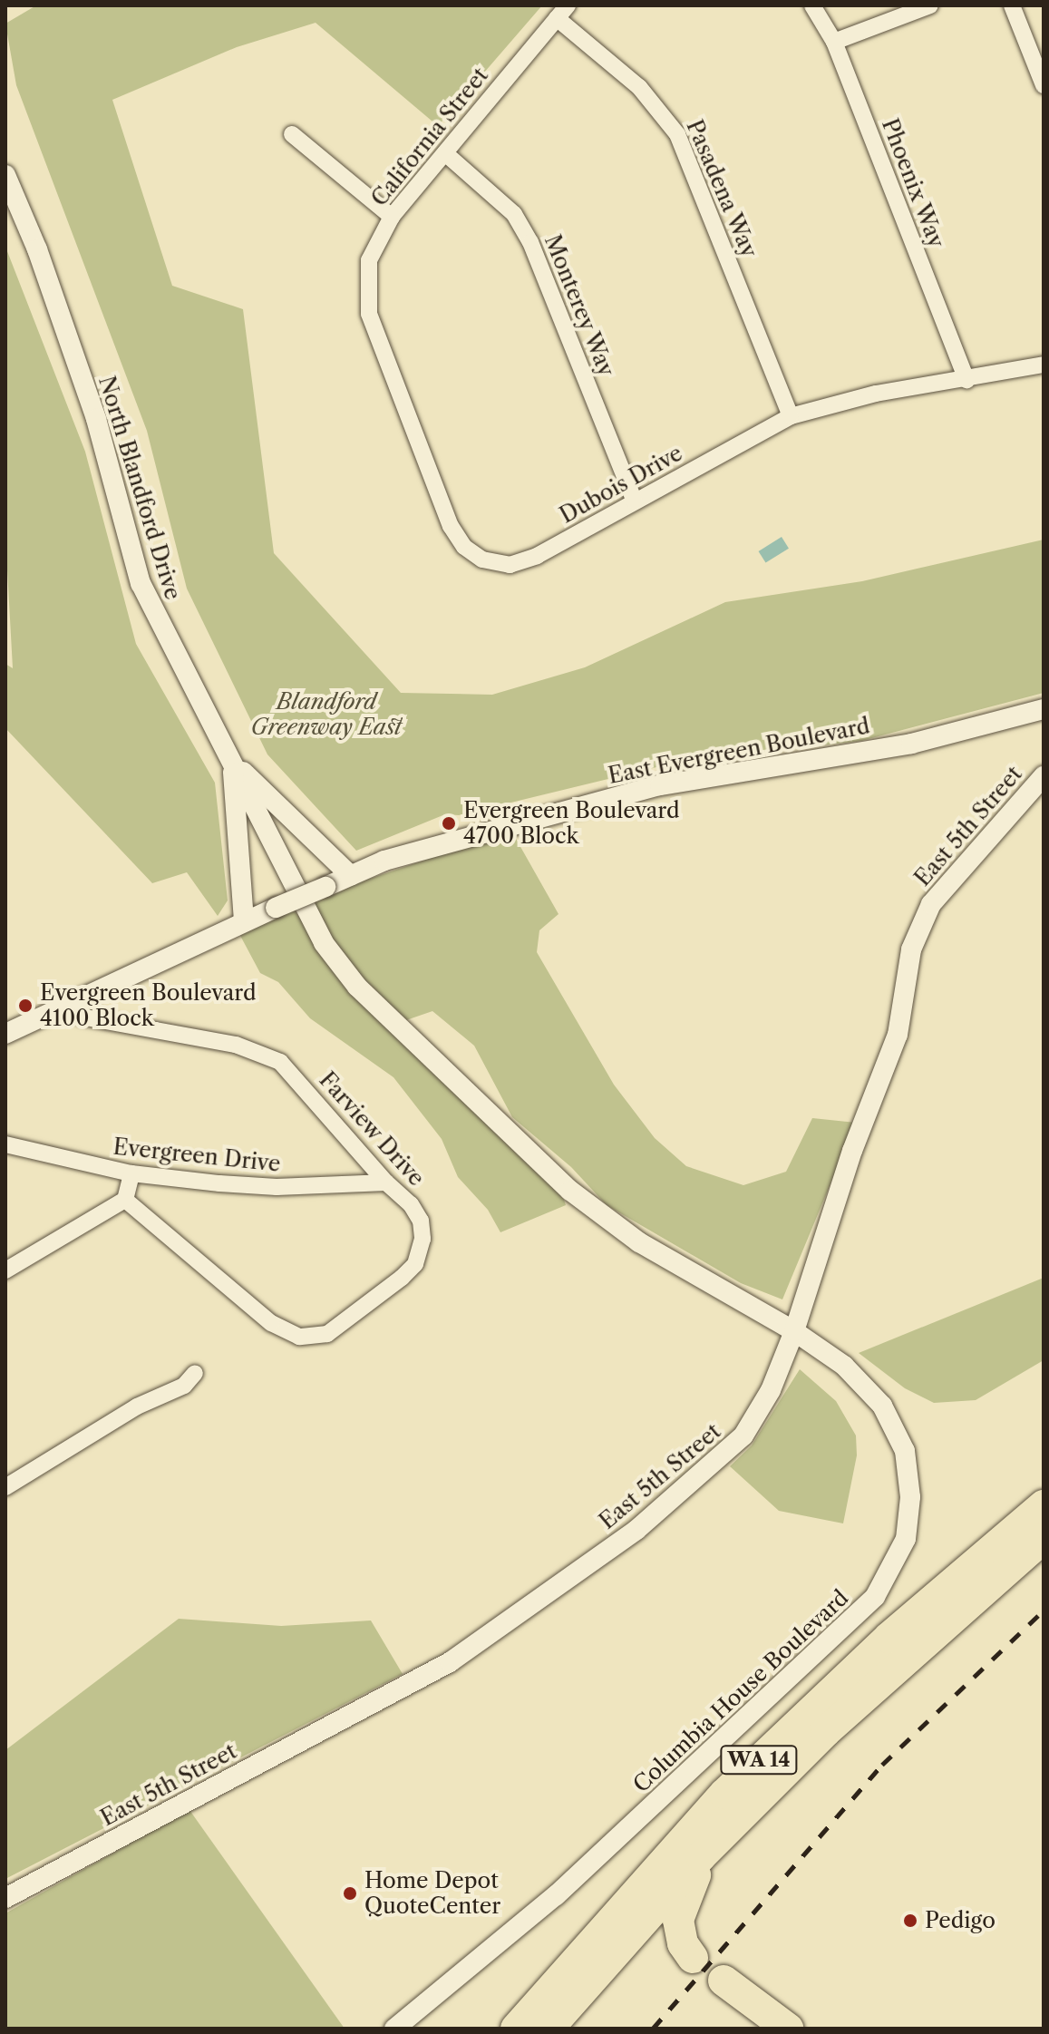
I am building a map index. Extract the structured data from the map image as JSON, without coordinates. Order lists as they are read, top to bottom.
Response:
{
  "streets": {
    "highway": ["WA 14"],
    "street": [
      "California Street",
      "Phoenix Way",
      "Pasadena Way",
      "Monterey Way",
      "Dubois Drive",
      "North Blandford Drive",
      "East Evergreen Boulevard",
      "East 5th Street",
      "Farview Drive",
      "Evergreen Drive",
      "Columbia House Boulevard"
    ]
  },
  "crossings": [
    ["California Street", "Pasadena Way"],
    ["California Street", "Monterey Way"],
    ["California Street", "Dubois Drive"],
    ["Phoenix Way", "Dubois Drive"],
    ["Pasadena Way", "Dubois Drive"],
    ["Monterey Way", "Dubois Drive"],
    ["North Blandford Drive", "Columbia House Boulevard"],
    ["East Evergreen Boulevard", "Farview Drive"],
    ["East 5th Street", "Columbia House Boulevard"],
    ["Farview Drive", "Evergreen Drive"]
  ],
  "parks": ["Blandford Greenway East"],
  "places": [
    "Evergreen Boulevard 4700 Block",
    "Evergreen Boulevard 4100 Block",
    "Home Depot QuoteCenter",
    "Pedigo"
  ]
}
